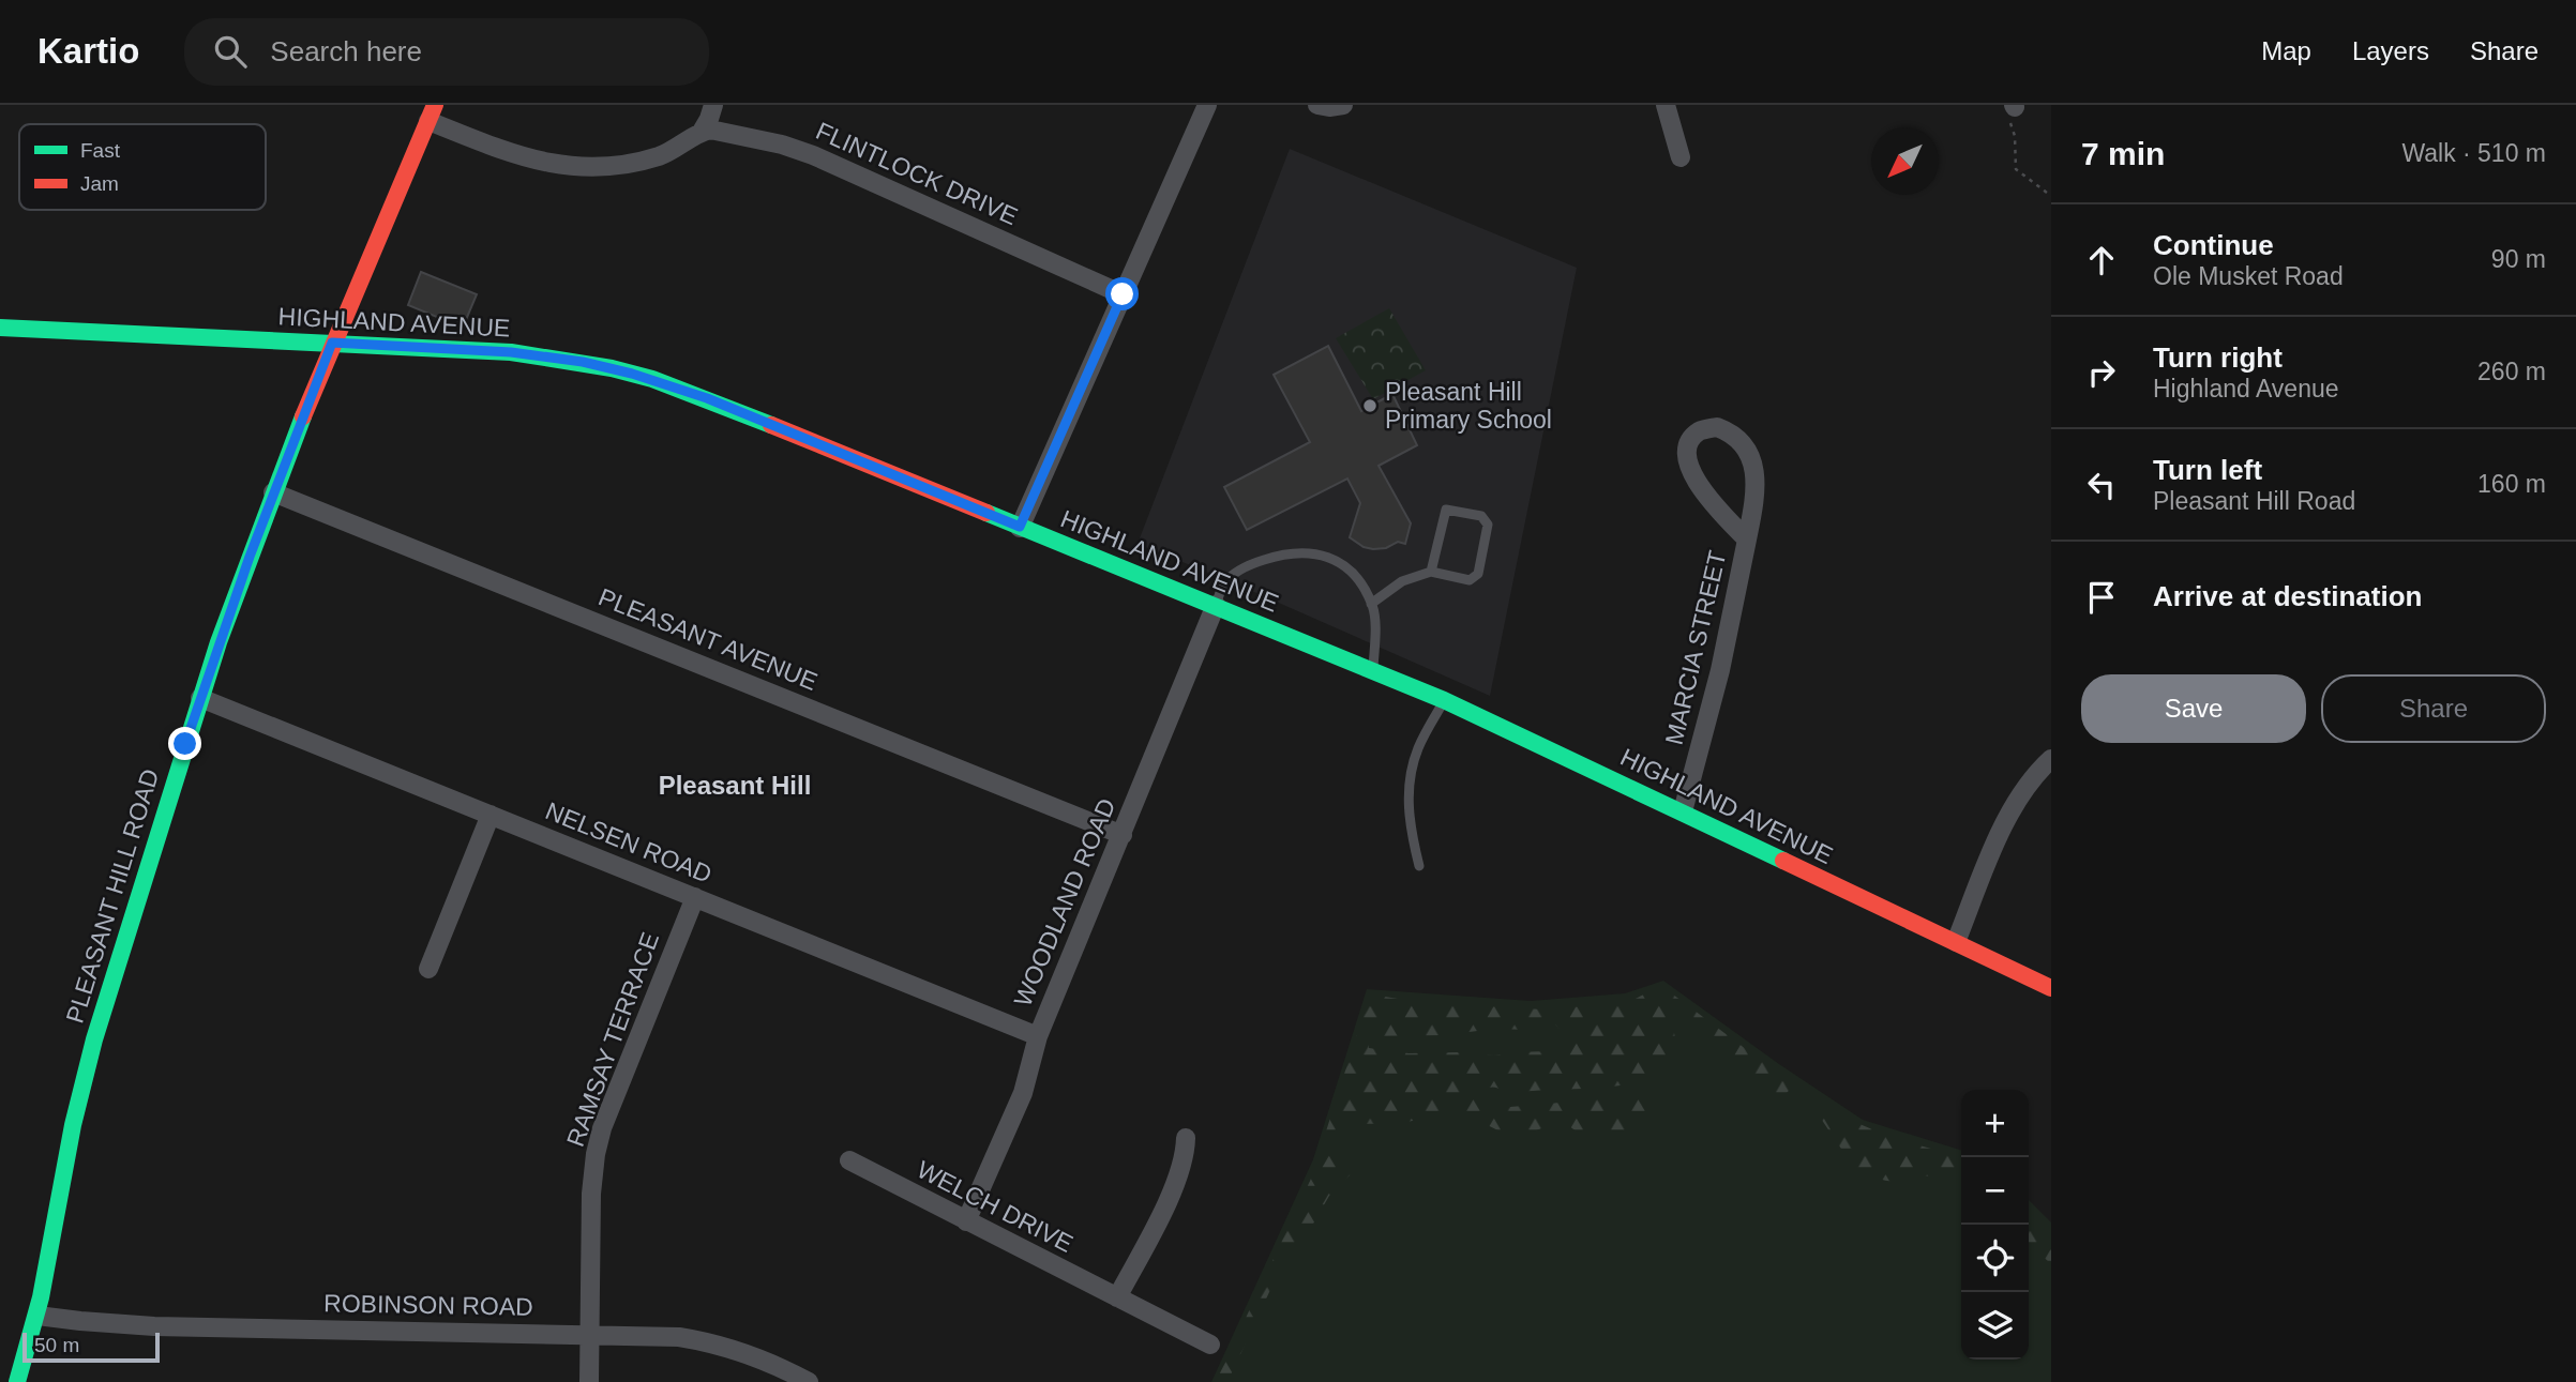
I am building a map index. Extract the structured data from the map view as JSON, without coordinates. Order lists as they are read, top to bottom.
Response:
{
  "streets": {
    "street": [
      "FLINTLOCK DRIVE",
      "HIGHLAND AVENUE",
      "PLEASANT AVENUE",
      "MARCIA STREET",
      "NELSEN ROAD",
      "PLEASANT HILL ROAD",
      "WOODLAND ROAD",
      "RAMSAY TERRACE",
      "WELCH DRIVE",
      "ROBINSON ROAD"
    ]
  },
  "crossings": [
    ["HIGHLAND AVENUE", "MARCIA STREET"],
    ["HIGHLAND AVENUE", "PLEASANT HILL ROAD"],
    ["HIGHLAND AVENUE", "WOODLAND ROAD"],
    ["PLEASANT AVENUE", "PLEASANT HILL ROAD"],
    ["PLEASANT AVENUE", "WOODLAND ROAD"],
    ["NELSEN ROAD", "PLEASANT HILL ROAD"],
    ["NELSEN ROAD", "WOODLAND ROAD"],
    ["NELSEN ROAD", "RAMSAY TERRACE"],
    ["PLEASANT HILL ROAD", "ROBINSON ROAD"],
    ["WOODLAND ROAD", "WELCH DRIVE"],
    ["RAMSAY TERRACE", "ROBINSON ROAD"]
  ],
  "districts": ["Pleasant Hill"],
  "places": ["Pleasant Hill Primary School"],
  "legend": ["Fast", "Jam"],
  "scale_bar": "50 m",
  "north": "bottom left",
  "page": {
    "header": "Kartio",
    "search": "Search here",
    "nav": ["Map", "Layers", "Share"],
    "heading": ["7 min", "Walk · 510 m"],
    "list": [
      ["Continue", "Ole Musket Road", "90 m"],
      ["Turn right", "Highland Avenue", "260 m"],
      ["Turn left", "Pleasant Hill Road", "160 m"],
      "Arrive at destination"
    ],
    "buttons": ["Save", "Share"],
    "map_buttons": ["+", "−"],
    "scale": "50 m"
  }
}
